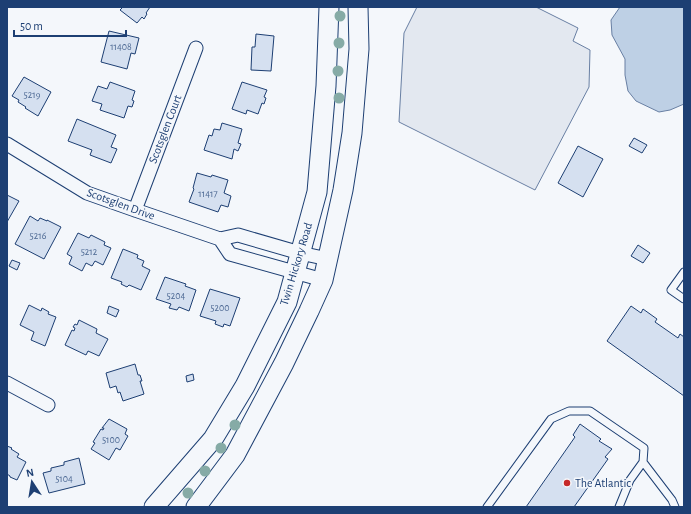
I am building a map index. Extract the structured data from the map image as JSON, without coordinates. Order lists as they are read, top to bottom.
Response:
{
  "streets": {
    "main road": ["Twin Hickory Road"],
    "street": ["Scotsglen Court", "Scotsglen Drive"]
  },
  "crossings": [
    ["Scotsglen Court", "Scotsglen Drive"]
  ],
  "places": ["The Atlantic"],
  "house_numbers": [
    "11408",
    "5219",
    "11417",
    "5216",
    "5212",
    "5204",
    "5200",
    "5100",
    "5104"
  ],
  "scale_bar": "50 m",
  "north": "top"
}
